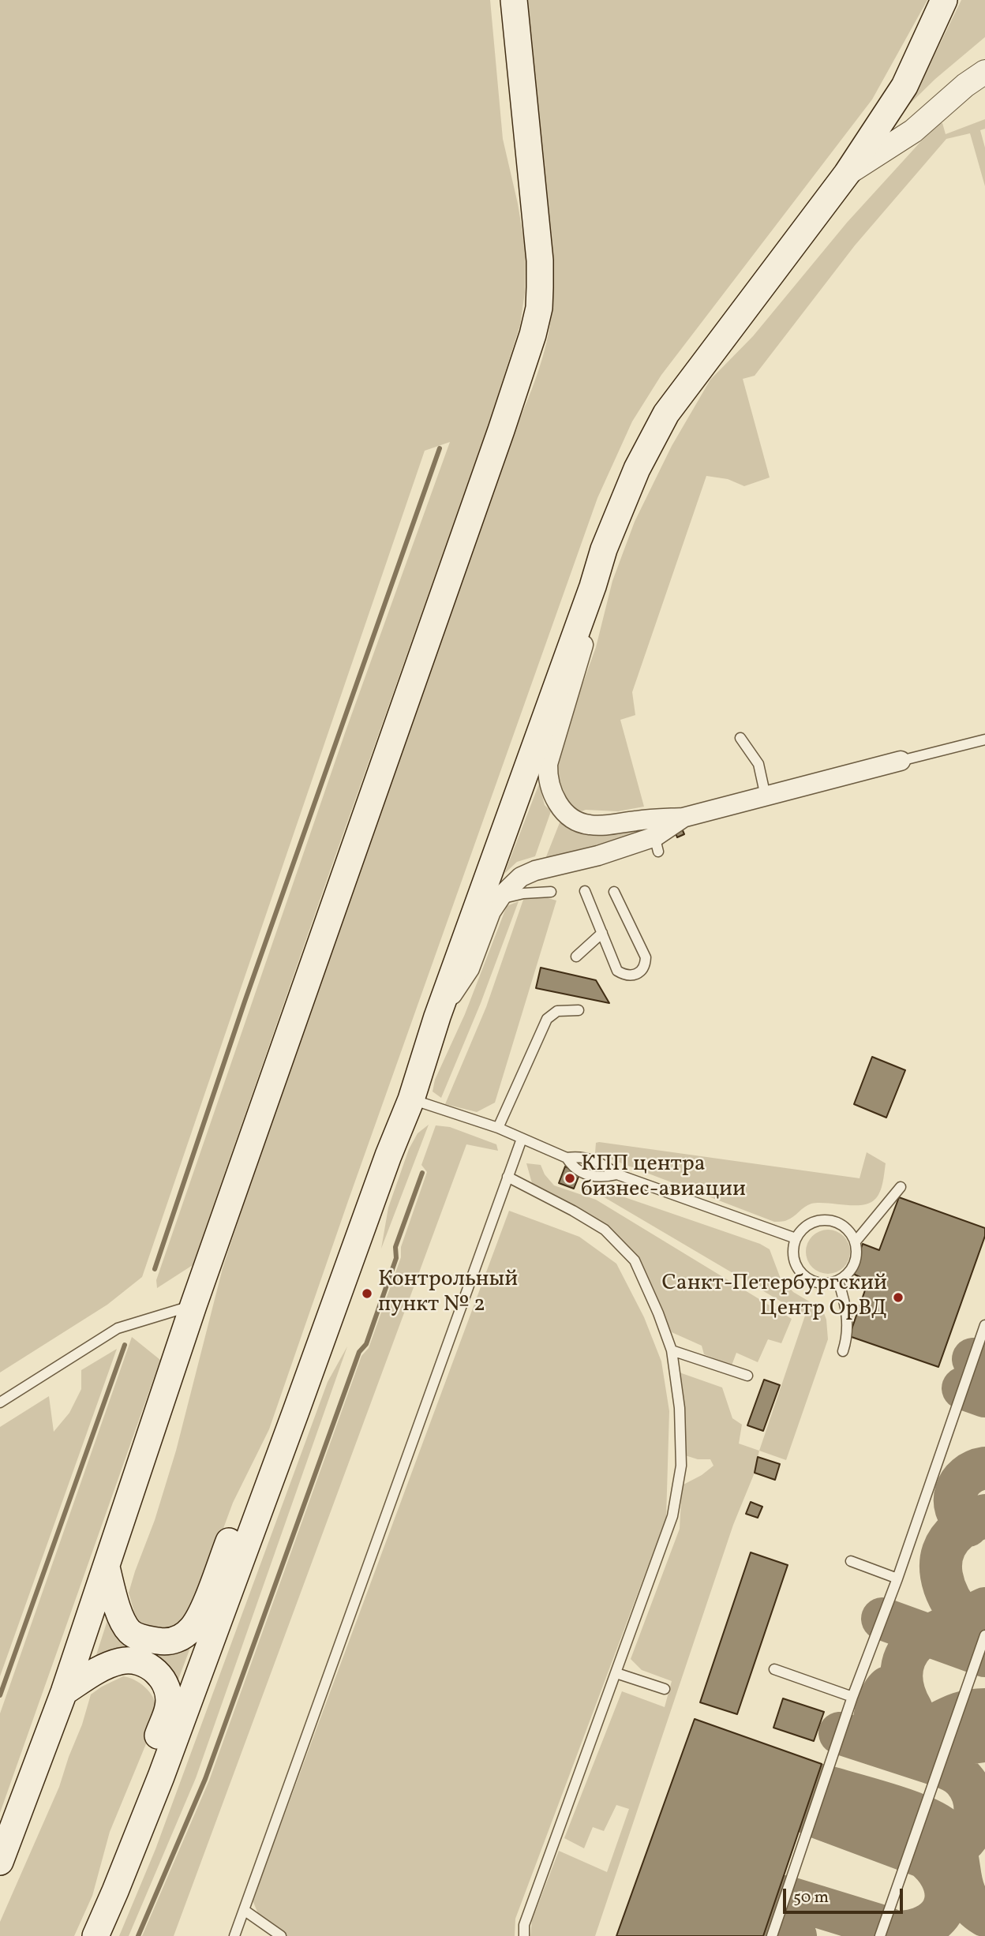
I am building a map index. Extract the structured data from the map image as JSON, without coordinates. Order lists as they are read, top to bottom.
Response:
{
  "places": ["КПП центра бизнес-авиации", "Контрольный пункт № 2", "Санкт-Петербургский Центр ОрВД"],
  "scale_bar": "50 m"
}
